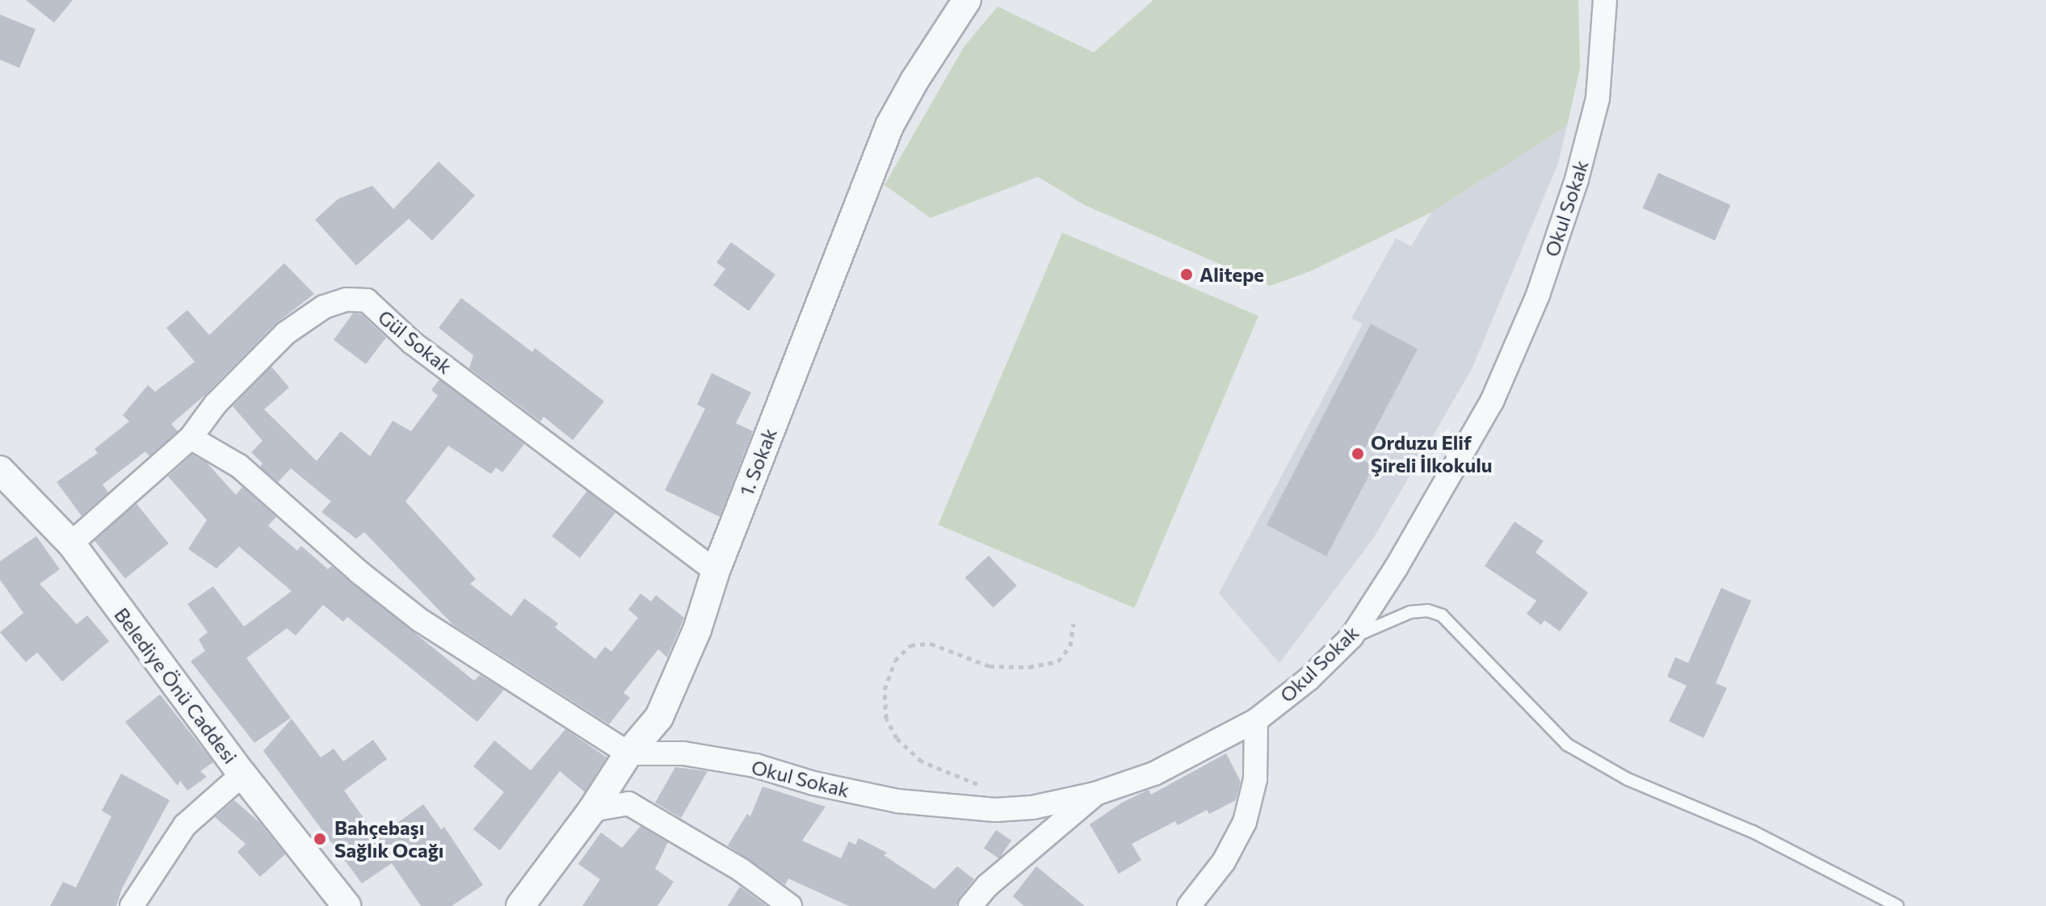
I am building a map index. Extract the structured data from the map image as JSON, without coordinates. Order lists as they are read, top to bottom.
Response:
{
  "streets": {
    "street": [
      "Okul Sokak",
      "Gül Sokak",
      "1. Sokak",
      "Belediye Önü Caddesi"
    ]
  },
  "crossings": [
    ["Okul Sokak", "1. Sokak"],
    ["Gül Sokak", "1. Sokak"],
    ["Gül Sokak", "Belediye Önü Caddesi"]
  ],
  "places": ["Alitepe", "Orduzu Elif Şireli İlkokulu", "Bahçebaşı Sağlık Ocağı"]
}
